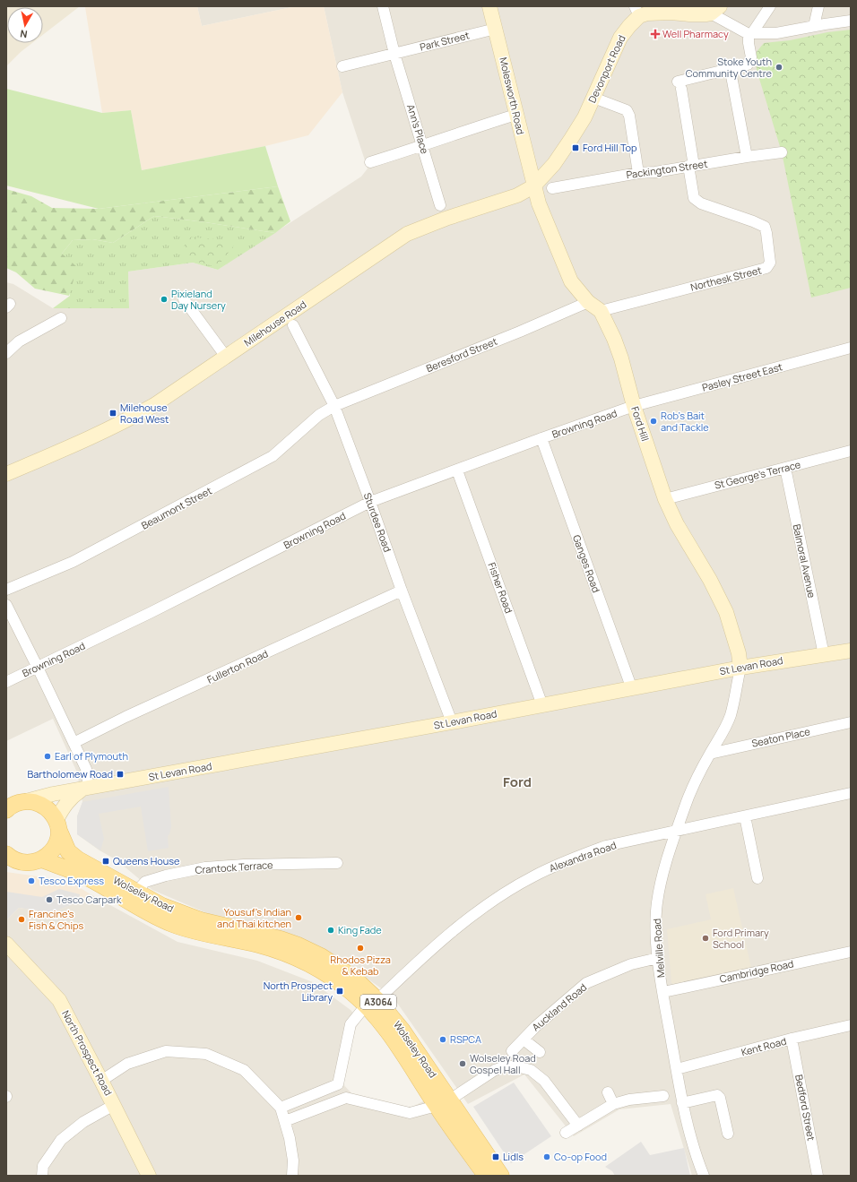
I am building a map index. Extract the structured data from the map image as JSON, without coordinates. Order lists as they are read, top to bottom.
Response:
{
  "streets": {
    "main road": ["Wolseley Road", "A3064"],
    "street": [
      "Park Street",
      "Devonport Road",
      "Molesworth Road",
      "Ann's Place",
      "Packington Street",
      "Northesk Street",
      "Milehouse Road",
      "Beresford Street",
      "Pasley Street East",
      "Browning Road",
      "Ford Hill",
      "St George's Terrace",
      "Beaumont Street",
      "Sturdee Road",
      "Balmoral Avenue",
      "Ganges Road",
      "Fisher Road",
      "St Levan Road",
      "Fullerton Road",
      "Seaton Place",
      "Alexandra Road",
      "Crantock Terrace",
      "Melville Road",
      "Cambridge Road",
      "Auckland Road",
      "Kent Road",
      "North Prospect Road",
      "Bedford Street"
    ]
  },
  "crossings": [
    ["Park Street", "Molesworth Road"],
    ["Park Street", "Ann's Place"],
    ["Devonport Road", "Molesworth Road"],
    ["Devonport Road", "Milehouse Road"],
    ["Devonport Road", "Ford Hill"],
    ["Molesworth Road", "Milehouse Road"],
    ["Molesworth Road", "Ford Hill"],
    ["Packington Street", "Northesk Street"],
    ["Northesk Street", "Ford Hill"],
    ["Milehouse Road", "Ford Hill"],
    ["Beresford Street", "Ford Hill"],
    ["Beresford Street", "Beaumont Street"],
    ["Beresford Street", "Sturdee Road"],
    ["Pasley Street East", "Browning Road"],
    ["Pasley Street East", "Ford Hill"],
    ["Browning Road", "Ford Hill"],
    ["Browning Road", "Sturdee Road"],
    ["Browning Road", "Ganges Road"],
    ["Browning Road", "Fisher Road"],
    ["Ford Hill", "St George's Terrace"],
    ["Ford Hill", "St Levan Road"],
    ["Ford Hill", "Melville Road"],
    ["St George's Terrace", "Balmoral Avenue"],
    ["Beaumont Street", "Sturdee Road"],
    ["Sturdee Road", "St Levan Road"],
    ["Sturdee Road", "Fullerton Road"],
    ["Balmoral Avenue", "St Levan Road"],
    ["Ganges Road", "St Levan Road"],
    ["Fisher Road", "St Levan Road"],
    ["St Levan Road", "Wolseley Road"],
    ["St Levan Road", "Melville Road"],
    ["Seaton Place", "Melville Road"],
    ["Alexandra Road", "Wolseley Road"],
    ["Alexandra Road", "Melville Road"],
    ["Crantock Terrace", "Wolseley Road"],
    ["Melville Road", "Cambridge Road"],
    ["Melville Road", "Auckland Road"],
    ["Melville Road", "Kent Road"],
    ["Kent Road", "Bedford Street"]
  ],
  "districts": ["Ford"],
  "places": {
    "health": ["Well Pharmacy"],
    "other": [
      "Stoke Youth Community Centre",
      "Pixieland Day Nursery",
      "Rob's Bait and Tackle",
      "Earl of Plymouth",
      "Tesco Express",
      "Tesco Carpark",
      "Yousuf's Indian and Thai kitchen",
      "Francine's Fish & Chips",
      "King Fade",
      "Ford Primary School",
      "Rhodos Pizza & Kebab",
      "RSPCA",
      "Wolseley Road Gospel Hall",
      "Co-op Food"
    ],
    "transit": [
      "Ford Hill Top",
      "Milehouse Road West",
      "Bartholomew Road",
      "Queens House",
      "North Prospect Library",
      "Lidls"
    ]
  },
  "north": "bottom"
}
